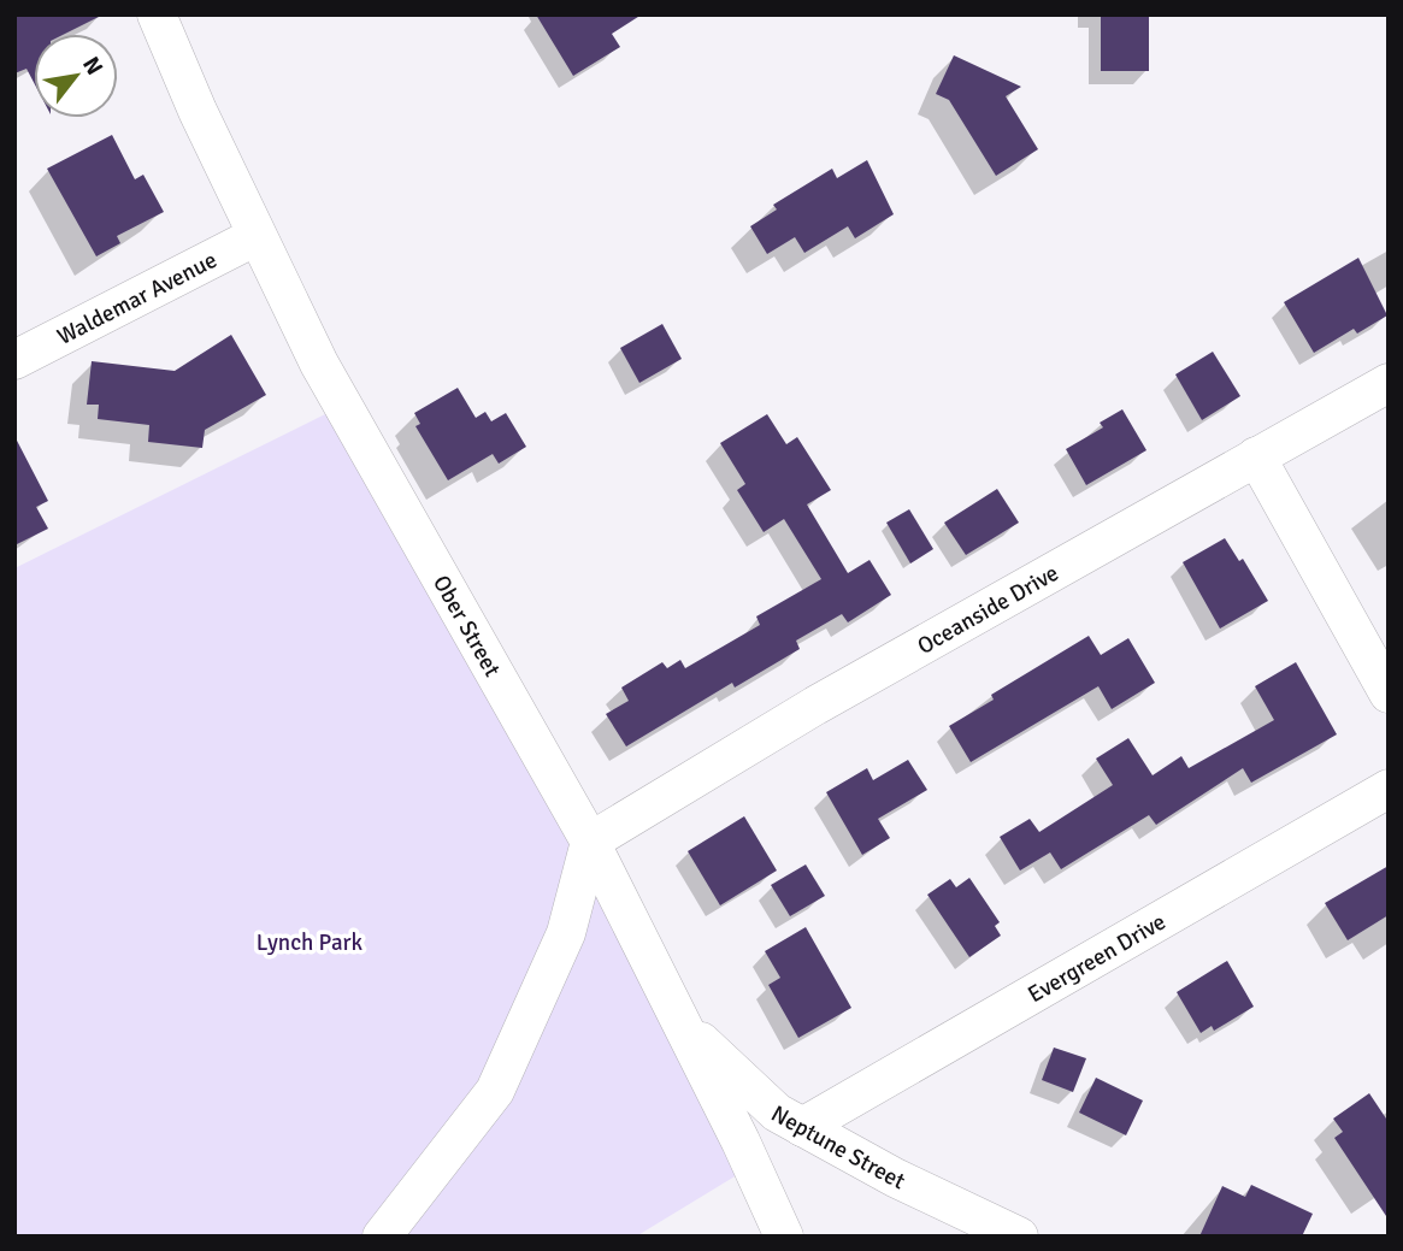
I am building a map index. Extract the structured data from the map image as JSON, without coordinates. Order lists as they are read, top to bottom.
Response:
{
  "streets": {
    "street": [
      "Waldemar Avenue",
      "Oceanside Drive",
      "Ober Street",
      "Evergreen Drive",
      "Neptune Street"
    ]
  },
  "crossings": [
    ["Waldemar Avenue", "Ober Street"],
    ["Oceanside Drive", "Ober Street"],
    ["Ober Street", "Neptune Street"],
    ["Evergreen Drive", "Neptune Street"]
  ],
  "parks": ["Lynch Park"],
  "north": "top right"
}
